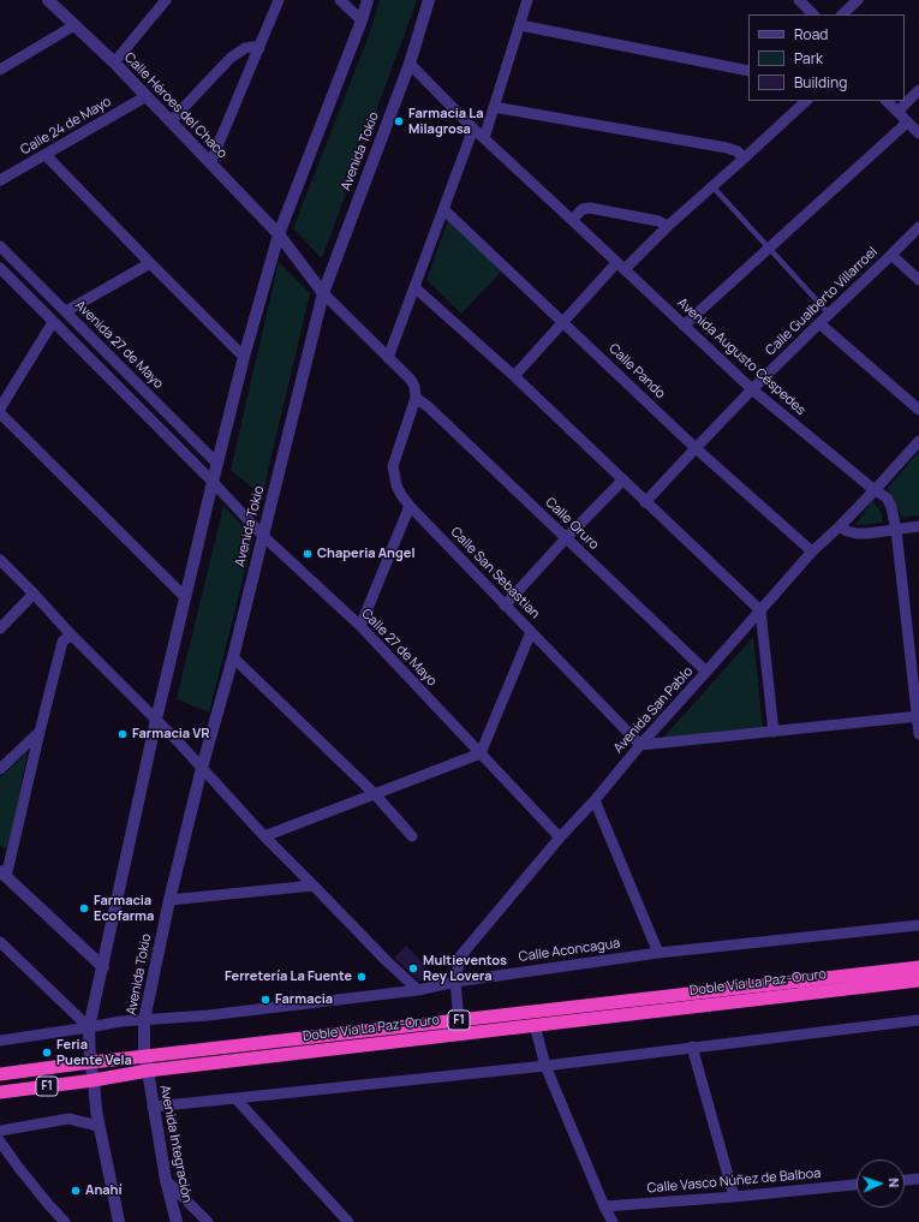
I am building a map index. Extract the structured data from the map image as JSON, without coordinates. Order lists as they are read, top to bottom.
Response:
{
  "streets": {
    "highway": ["Doble Vía La Paz-Oruro", "F1"],
    "street": [
      "Calle Héroes del Chaco",
      "Calle 24 de Mayo",
      "Avenida Tokio",
      "Calle Gualberto Villarroel",
      "Avenida 27 de Mayo",
      "Avenida Augusto Céspedes",
      "Calle Pando",
      "Calle Oruro",
      "Calle San Sebastian",
      "Calle 27 de Mayo",
      "Avenida San Pablo",
      "Calle Aconcagua",
      "Avenida Integración",
      "Calle Vasco Núñez de Balboa"
    ]
  },
  "crossings": [
    ["Calle Héroes del Chaco", "Calle 24 de Mayo"],
    ["Calle Héroes del Chaco", "Avenida Tokio"],
    ["Avenida Tokio", "Avenida Augusto Céspedes"],
    ["Avenida Tokio", "Calle 27 de Mayo"],
    ["Avenida Tokio", "Calle Aconcagua"],
    ["Avenida Tokio", "Doble Vía La Paz-Oruro"],
    ["Avenida Tokio", "Avenida Integración"],
    ["Calle Gualberto Villarroel", "Avenida Augusto Céspedes"],
    ["Calle Gualberto Villarroel", "Calle Pando"],
    ["Avenida Augusto Céspedes", "Avenida San Pablo"],
    ["Calle Pando", "Avenida San Pablo"],
    ["Calle Oruro", "Calle San Sebastian"],
    ["Calle Oruro", "Avenida San Pablo"],
    ["Calle San Sebastian", "Avenida San Pablo"],
    ["Calle 27 de Mayo", "Avenida San Pablo"],
    ["Avenida San Pablo", "Calle Aconcagua"],
    ["Avenida San Pablo", "Doble Vía La Paz-Oruro"],
    ["Doble Vía La Paz-Oruro", "Avenida Integración"]
  ],
  "places": [
    "Farmacia La Milagrosa",
    "Chaperia Angel",
    "Farmacia VR",
    "Farmacia Ecofarma",
    "Multieventos Rey Lovera",
    "Ferretería La Fuente",
    "Farmacia",
    "Feria Puente Vela",
    "Anahí"
  ],
  "legend": ["Road", "Park", "Building"],
  "north": "right"
}
